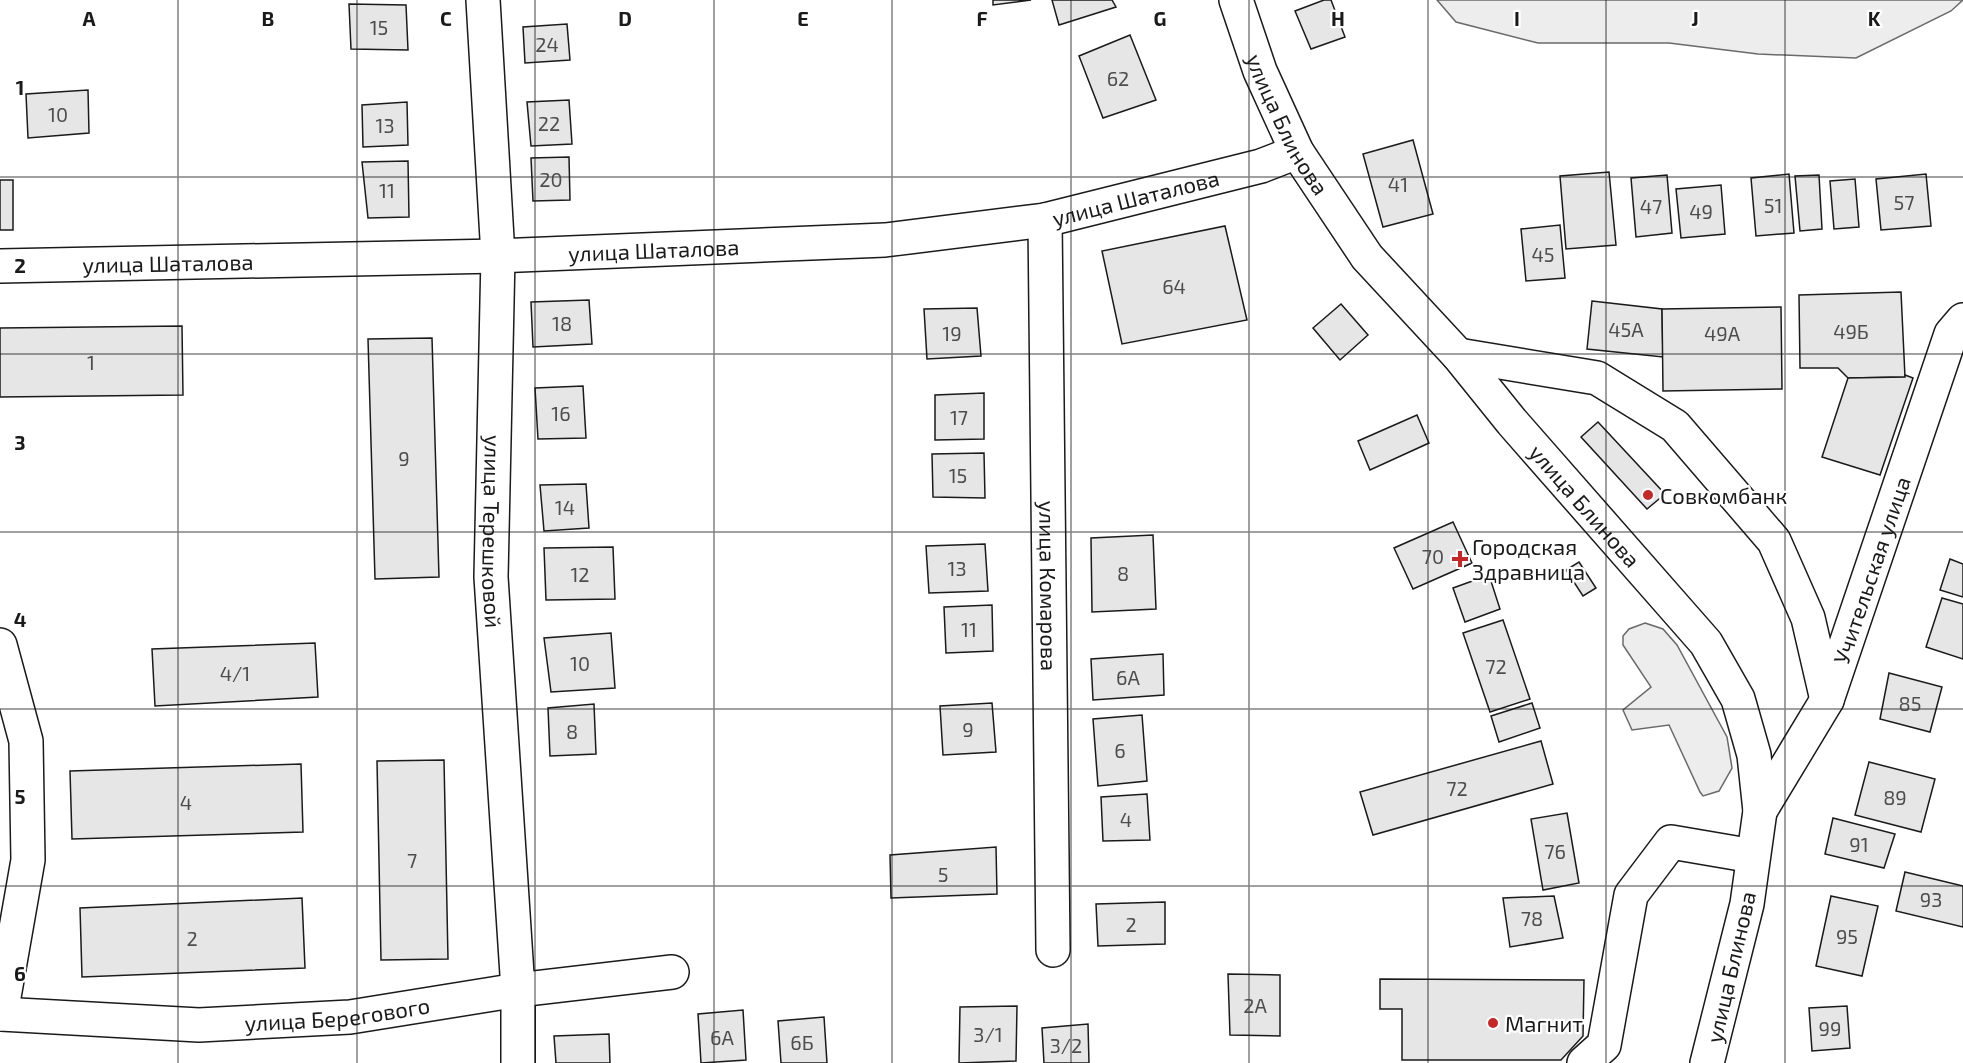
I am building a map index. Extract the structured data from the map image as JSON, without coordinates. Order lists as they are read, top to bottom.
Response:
{
  "streets": {
    "street": [
      "улица Блинова",
      "улица Шаталова",
      "улица Терешковой",
      "Учительская улица",
      "улица Комарова",
      "улица Берегового"
    ]
  },
  "crossings": [
    ["улица Блинова", "улица Шаталова"],
    ["улица Блинова", "Учительская улица"],
    ["улица Шаталова", "улица Терешковой"],
    ["улица Шаталова", "улица Комарова"],
    ["улица Терешковой", "улица Берегового"]
  ],
  "places": {
    "other": ["Совкомбанк", "Магнит"],
    "health": ["Городская Здравница"]
  },
  "house_numbers": [
    "15",
    "24",
    "62",
    "10",
    "22",
    "13",
    "20",
    "41",
    "11",
    "57",
    "51",
    "47",
    "49",
    "45",
    "64",
    "18",
    "45А",
    "49Б",
    "19",
    "49А",
    "1",
    "16",
    "17",
    "9",
    "15",
    "14",
    "70",
    "13",
    "8",
    "12",
    "11",
    "10",
    "72",
    "4/1",
    "6А",
    "85",
    "9",
    "8",
    "6",
    "72",
    "89",
    "4",
    "4",
    "91",
    "76",
    "7",
    "5",
    "93",
    "78",
    "2",
    "95",
    "2",
    "2А",
    "99",
    "3/1",
    "6А",
    "6Б",
    "3/2"
  ],
  "grid": {
    "columns": [
      "A",
      "B",
      "C",
      "D",
      "E",
      "F",
      "G",
      "H",
      "I",
      "J",
      "K"
    ],
    "rows": [
      "1",
      "2",
      "3",
      "4",
      "5",
      "6"
    ]
  }
}
